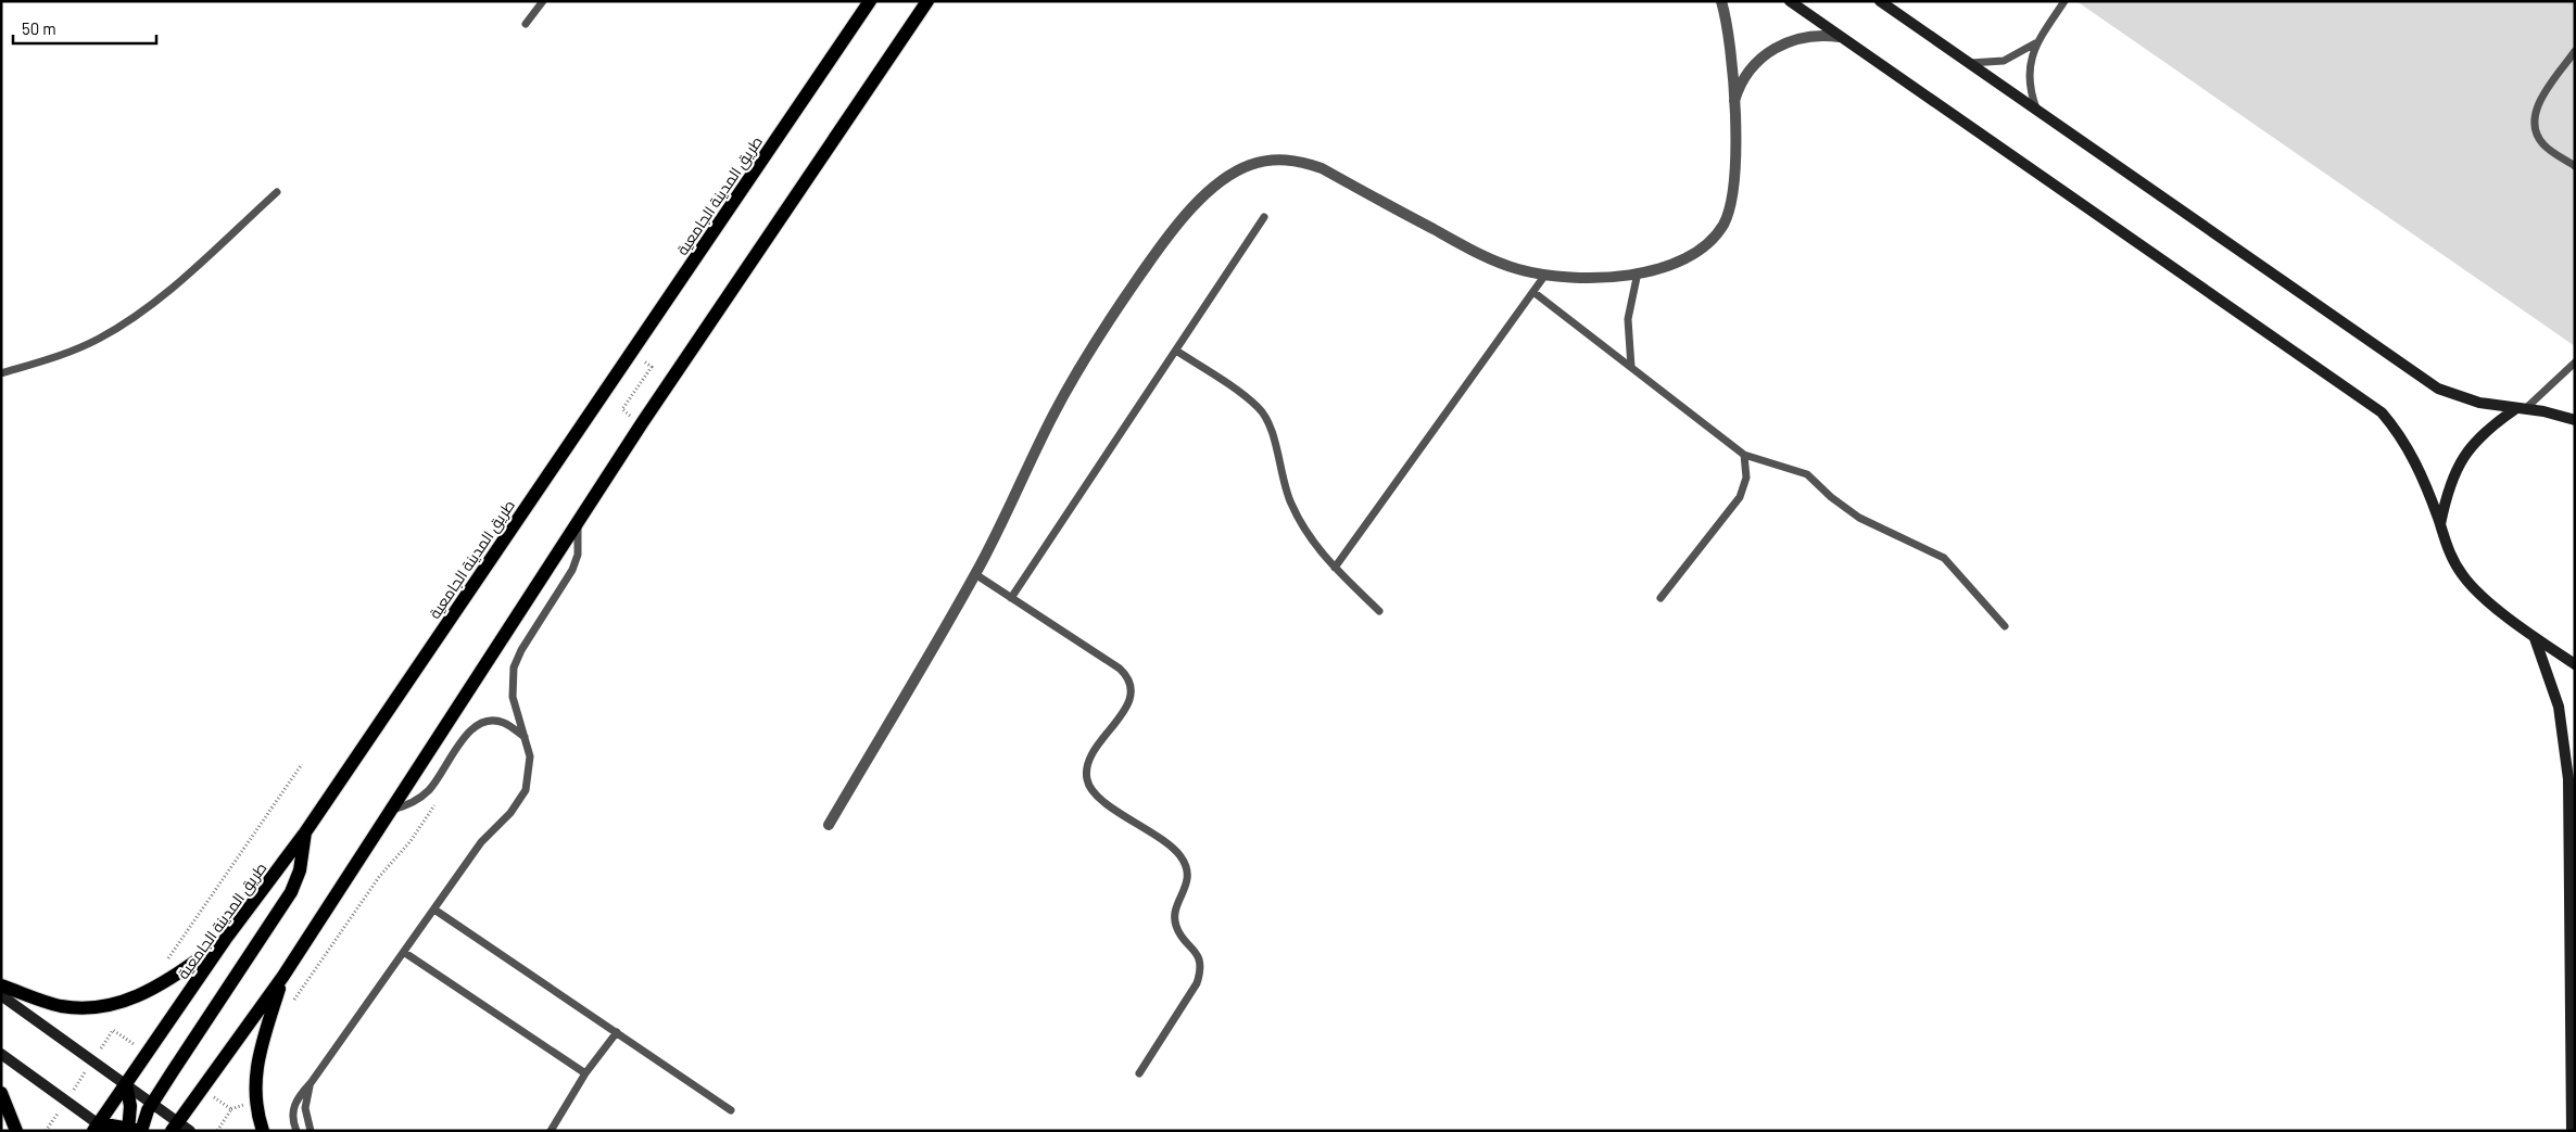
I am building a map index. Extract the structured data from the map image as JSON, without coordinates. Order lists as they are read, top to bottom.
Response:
{
  "streets": {
    "main road": ["طريق المدينة الجامعية"]
  },
  "scale_bar": "50 m"
}
